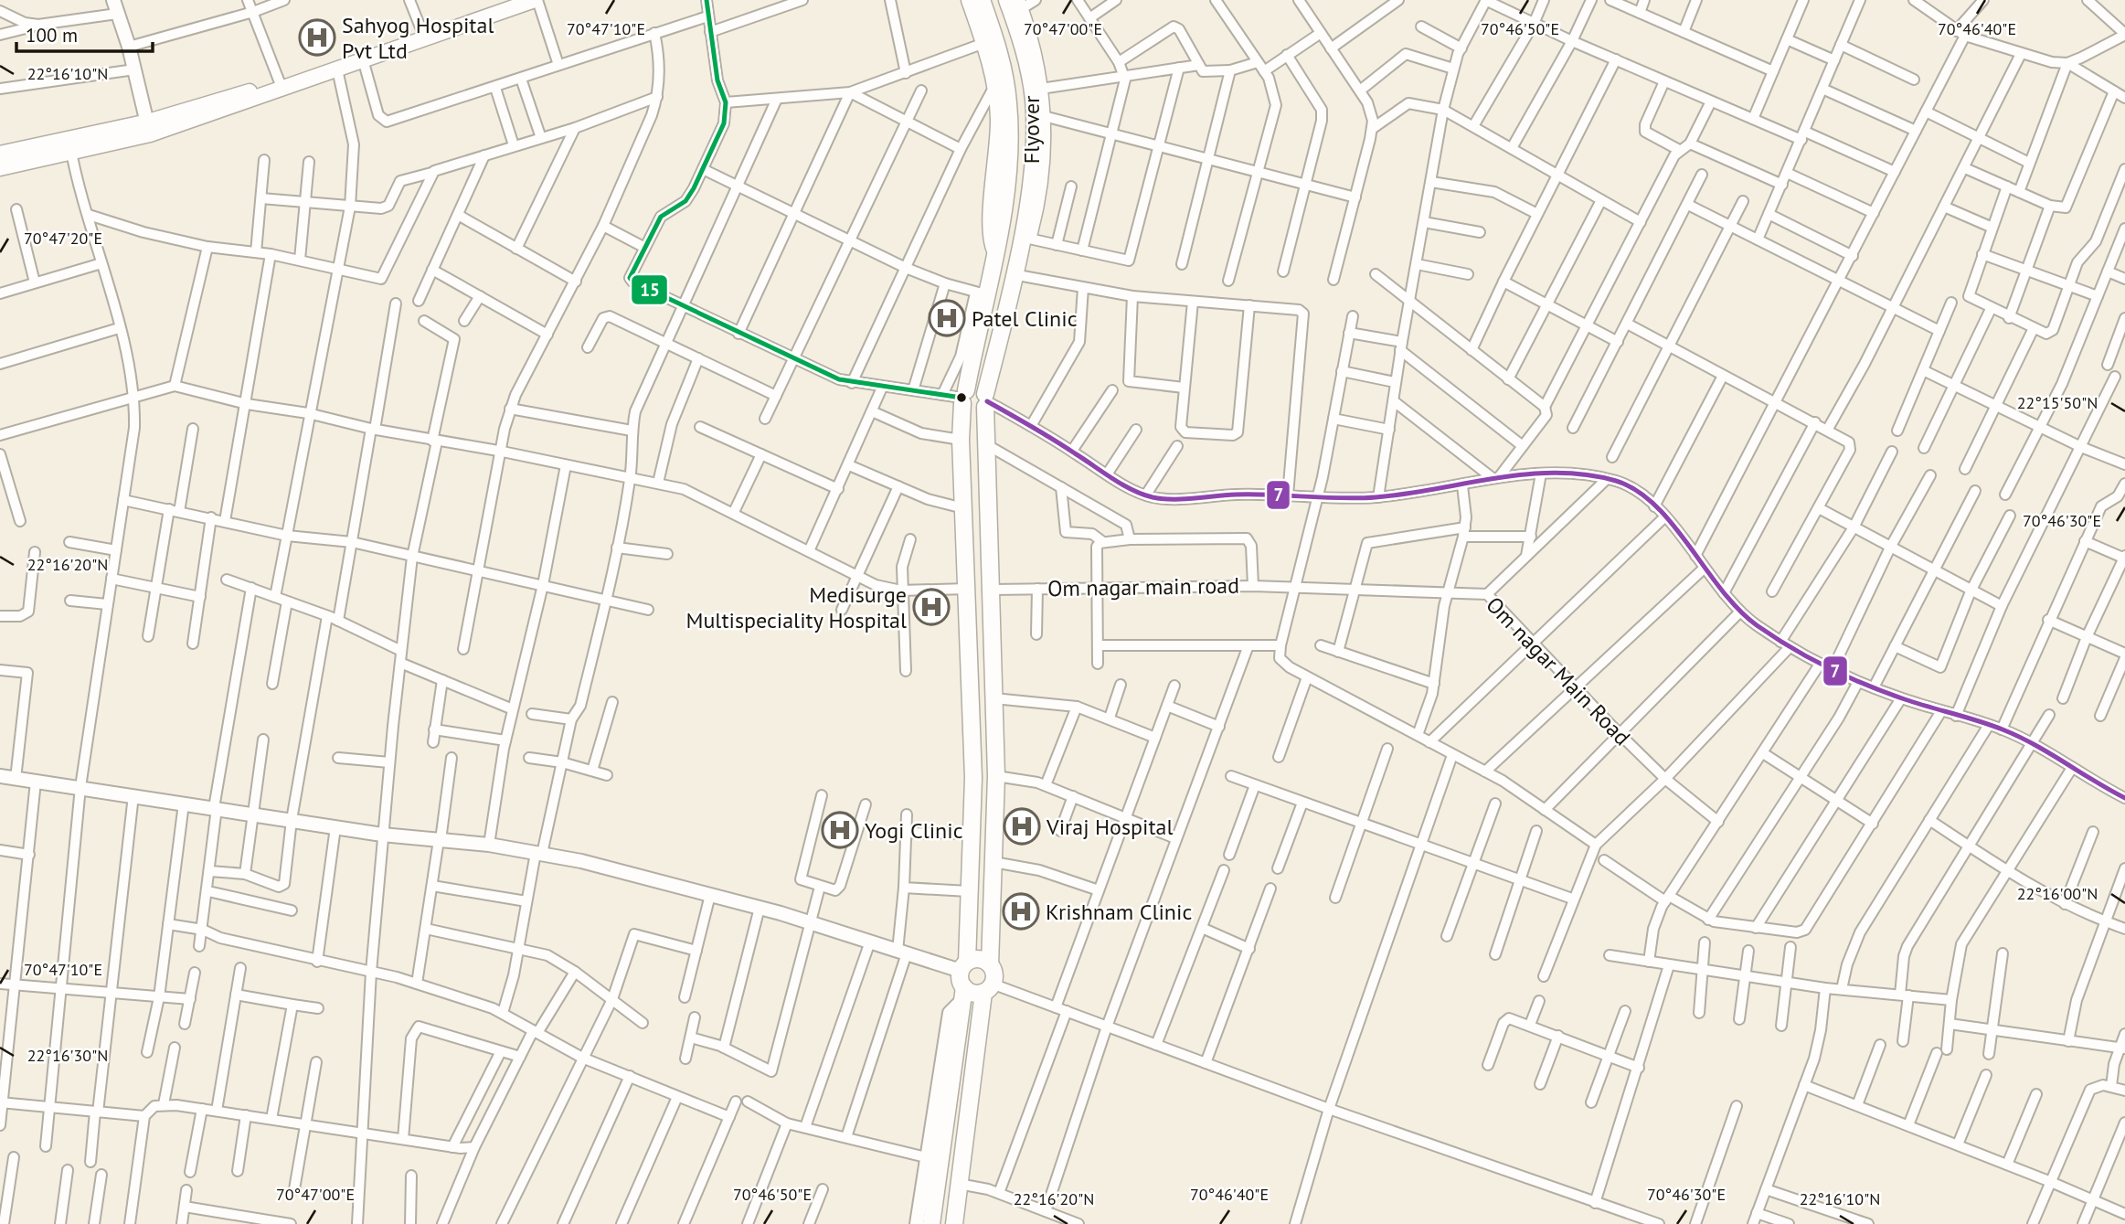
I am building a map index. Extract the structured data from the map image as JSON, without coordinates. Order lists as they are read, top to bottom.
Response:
{
  "streets": {
    "highway": ["Flyover"],
    "street": ["Om nagar main road", "Om nagar Main Road"]
  },
  "crossings": [
    ["Flyover", "Om nagar main road"],
    ["Om nagar main road", "Om nagar Main Road"]
  ],
  "places": {
    "hospital": [
      "Sahyog Hospital Pvt Ltd",
      "Patel Clinic",
      "Medisurge Multispeciality Hospital",
      "Viraj Hospital",
      "Yogi Clinic",
      "Krishnam Clinic"
    ]
  },
  "lines": ["transit line 15", "transit line 7"],
  "scale_bar": "100 m",
  "coordinates": [
    "70°47'10\"E",
    "70°47'00\"E",
    "70°46'50\"E",
    "70°46'40\"E",
    "22°16'10\"N",
    "70°47'20\"E",
    "22°15'50\"N",
    "70°46'30\"E",
    "22°16'20\"N",
    "22°16'00\"N",
    "22°16'30\"N"
  ]
}
